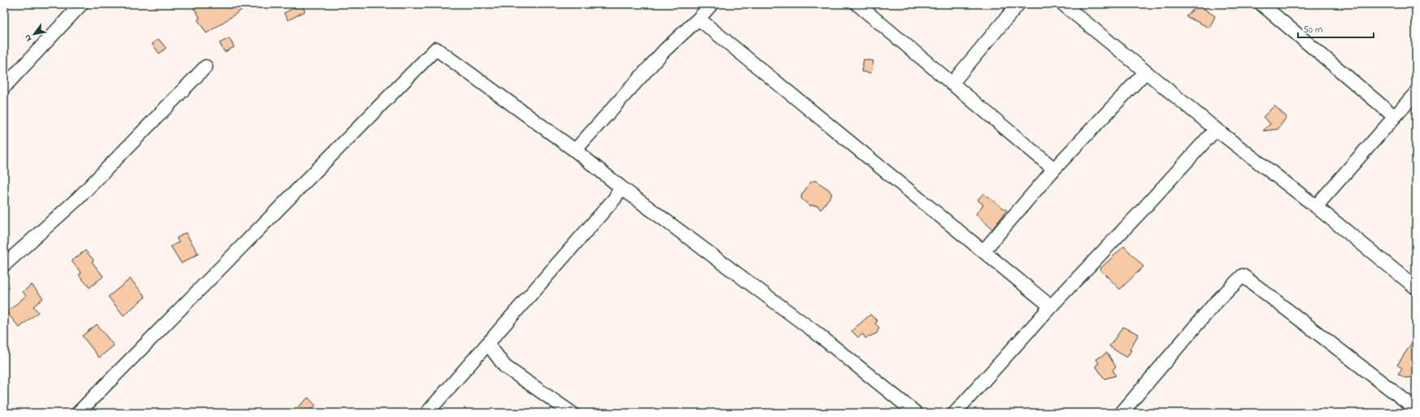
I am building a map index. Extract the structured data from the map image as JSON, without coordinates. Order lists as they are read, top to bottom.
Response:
{
  "scale_bar": "50 m",
  "north": "bottom left"
}
